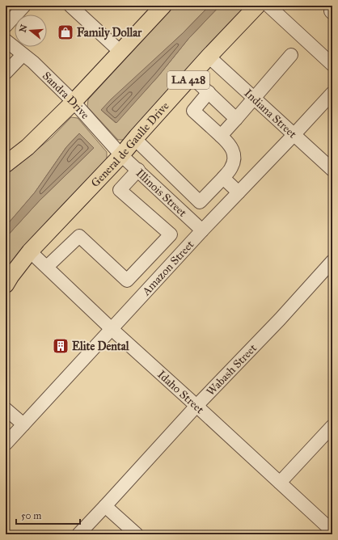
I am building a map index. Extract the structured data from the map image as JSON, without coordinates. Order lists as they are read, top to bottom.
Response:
{
  "streets": {
    "main road": ["LA 428", "General de Gaulle Drive"],
    "street": [
      "Sandra Drive",
      "Indiana Street",
      "Illinois Street",
      "Amazon Street",
      "Wabash Street",
      "Idaho Street"
    ]
  },
  "crossings": [
    ["Sandra Drive", "General de Gaulle Drive"],
    ["Sandra Drive", "Illinois Street"],
    ["Indiana Street", "General de Gaulle Drive"],
    ["Indiana Street", "Amazon Street"],
    ["General de Gaulle Drive", "Illinois Street"],
    ["General de Gaulle Drive", "Idaho Street"],
    ["Illinois Street", "Amazon Street"],
    ["Amazon Street", "Idaho Street"],
    ["Wabash Street", "Idaho Street"]
  ],
  "places": {
    "shop": ["Family Dollar"],
    "building": ["Elite Dental"]
  },
  "scale_bar": "50 m",
  "north": "left"
}
